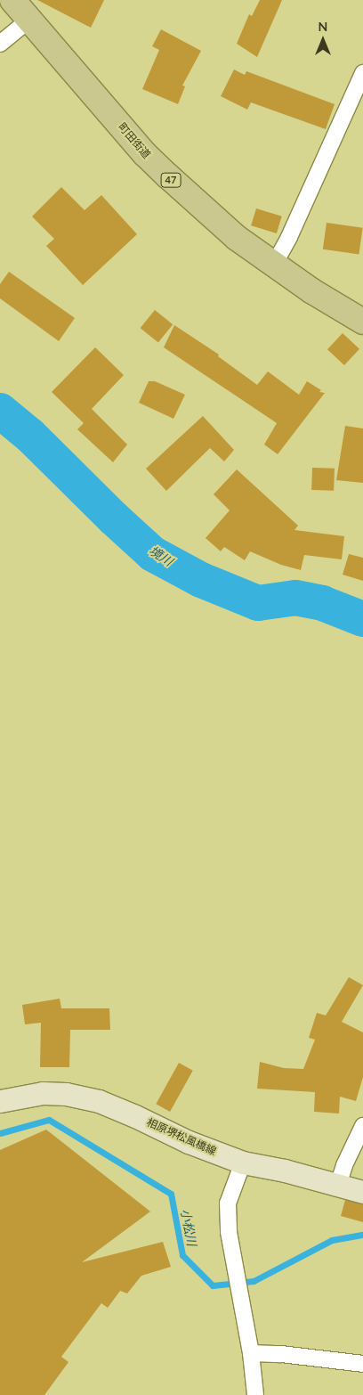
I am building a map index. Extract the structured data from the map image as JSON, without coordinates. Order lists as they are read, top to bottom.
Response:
{
  "streets": {
    "main road": ["町田街道", "47"],
    "street": ["相原堺松風橋線"]
  },
  "water": ["境川", "小松川"],
  "north": "top"
}
